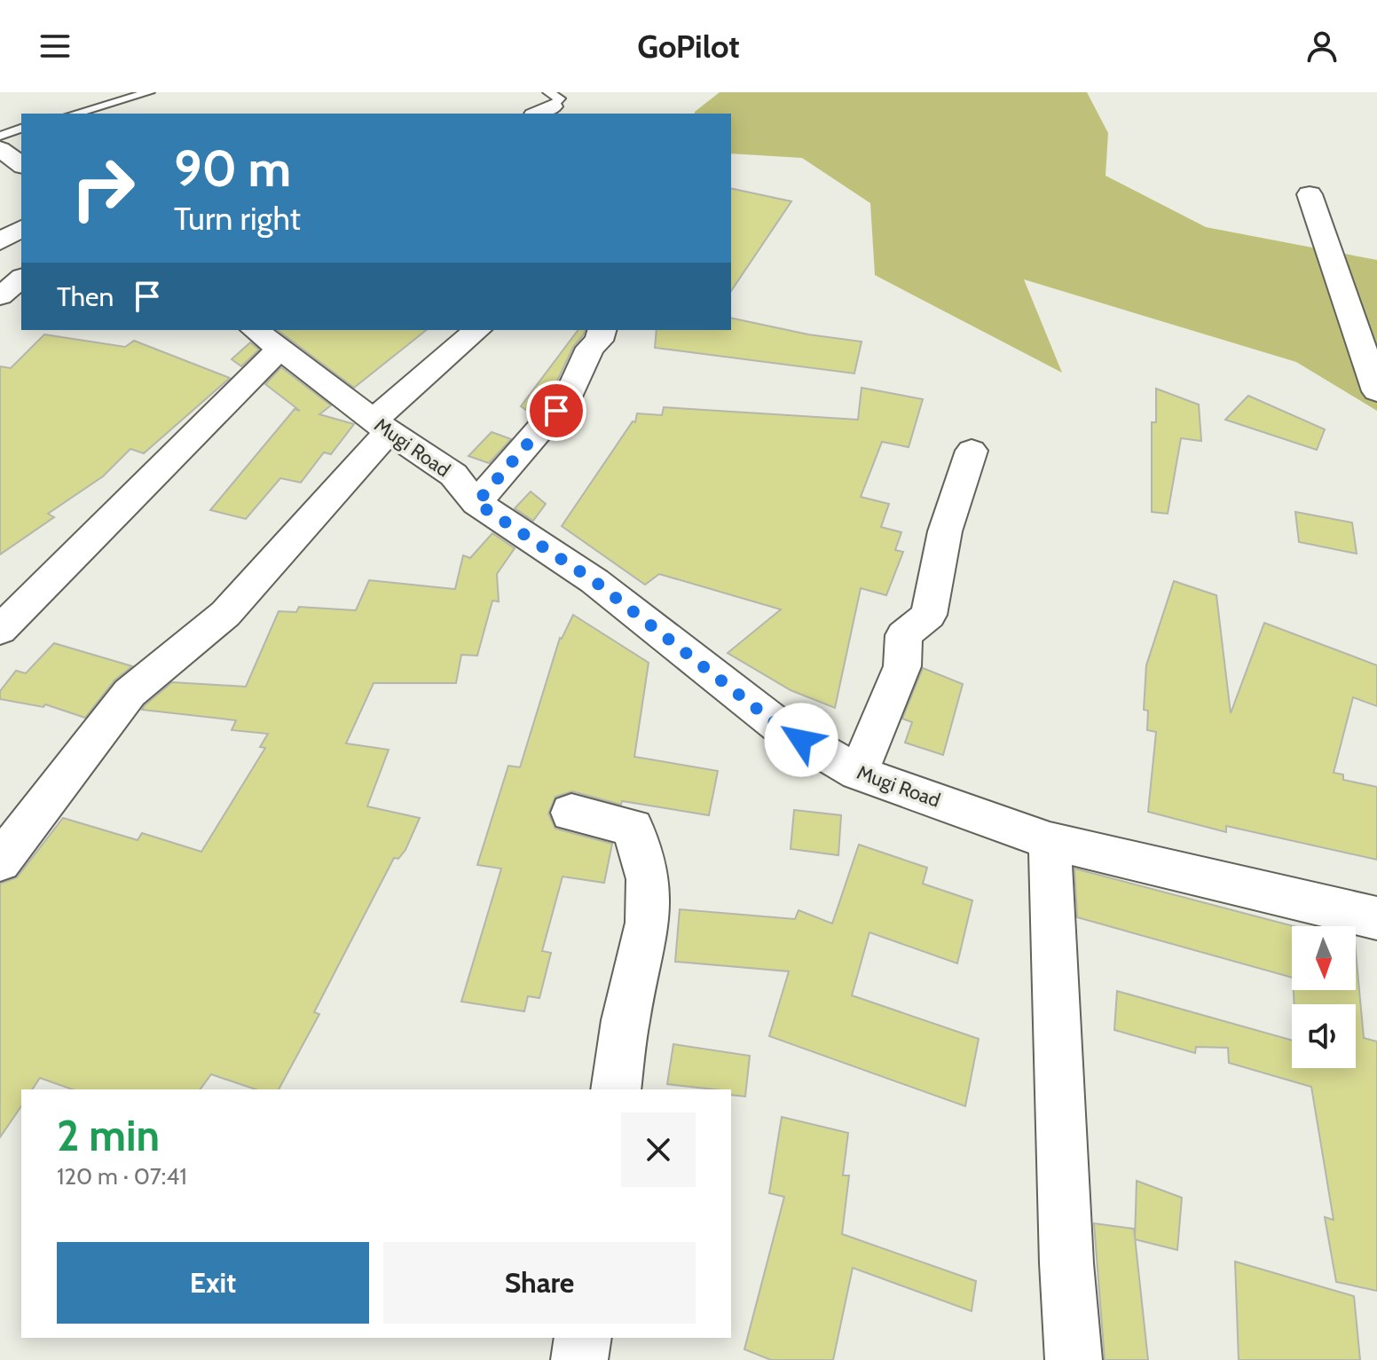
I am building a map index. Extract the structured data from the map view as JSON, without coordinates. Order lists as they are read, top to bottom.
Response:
{
  "streets": {
    "street": ["Mugi Road"]
  },
  "north": "bottom",
  "page": {
    "header": "GoPilot",
    "turn": ["90 m", "Turn right"],
    "then": "Then",
    "heading": ["2 min", "120 m · 07:41"],
    "buttons": ["Exit", "Share"]
  }
}
